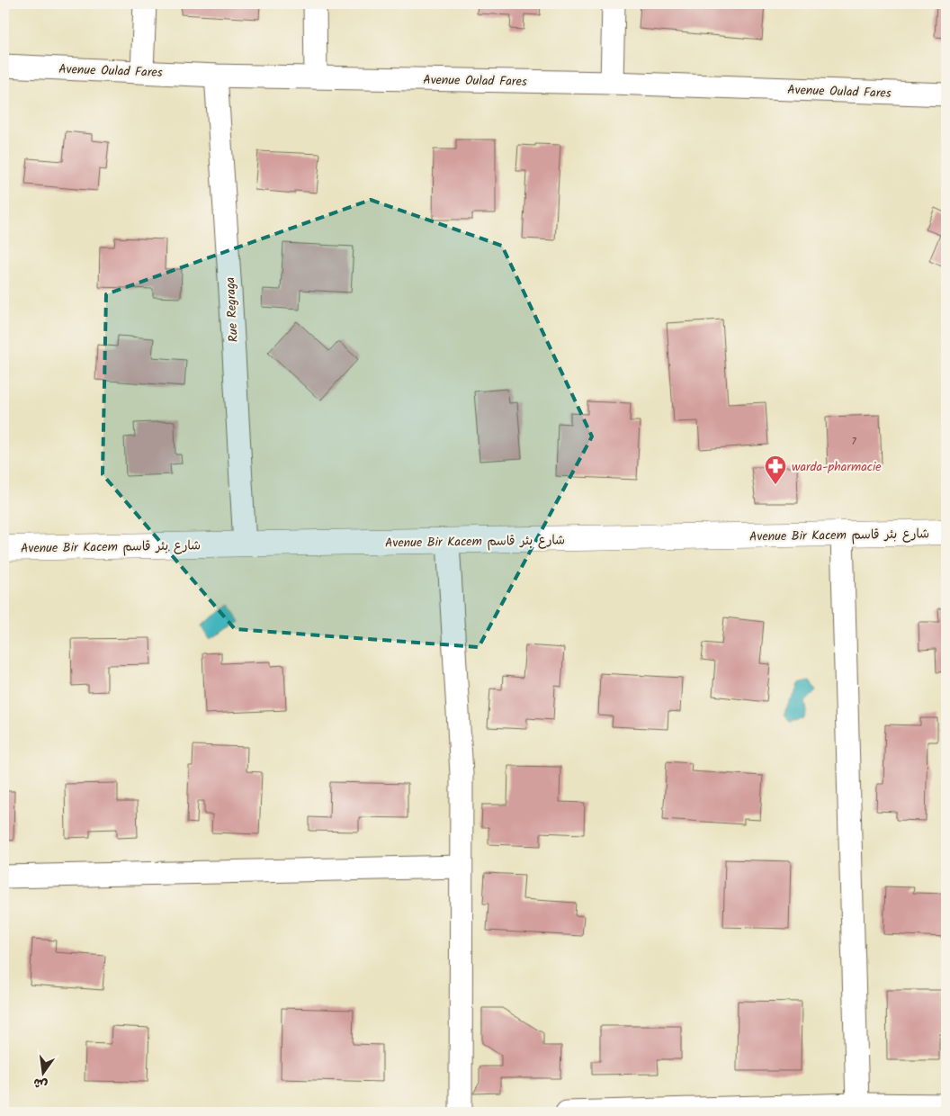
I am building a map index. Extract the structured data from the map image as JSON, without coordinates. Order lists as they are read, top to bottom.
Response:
{
  "streets": {
    "street": ["Avenue Oulad Fares", "Rue Regraga", "Avenue Bir Kacem شارع بئر قاسم"]
  },
  "crossings": [
    ["Avenue Oulad Fares", "Rue Regraga"],
    ["Rue Regraga", "Avenue Bir Kacem شارع بئر قاسم"]
  ],
  "places": {
    "pharmacy": ["warda-pharmacie"]
  },
  "house_numbers": ["7"],
  "north": "bottom"
}
